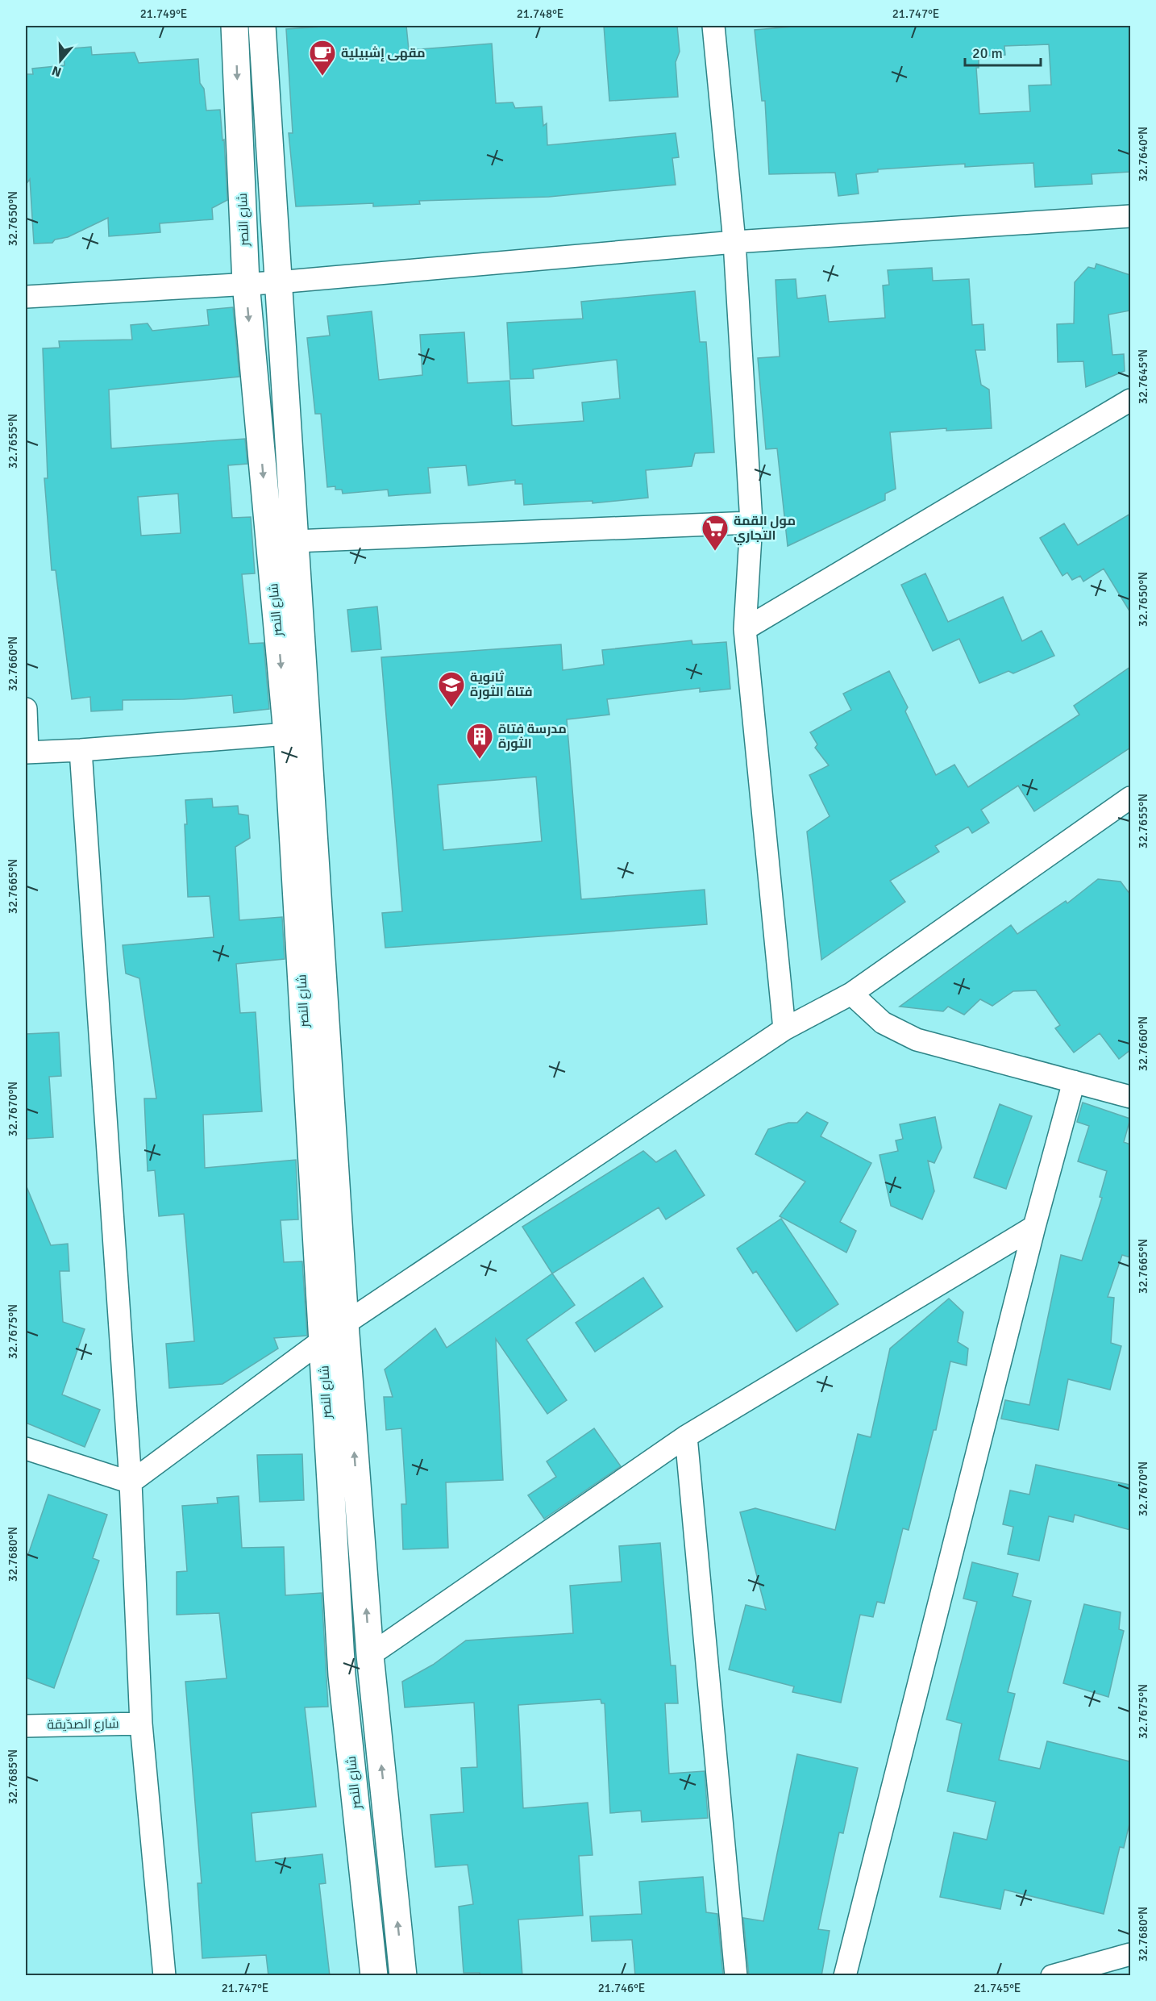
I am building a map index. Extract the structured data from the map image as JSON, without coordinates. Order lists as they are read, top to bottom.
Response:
{
  "streets": {
    "street": ["شارع النصر", "شارع الصدّيقة"]
  },
  "places": {
    "cafe": ["مقهى إشبيلية"],
    "supermarket": ["مول القمة التجاري"],
    "school or university": ["ثانوية فتاة الثورة"],
    "building": ["مدرسة فتاة الثورة"]
  },
  "scale_bar": "20 m",
  "north": "bottom",
  "coordinates": [
    "21.749°E",
    "21.748°E",
    "21.747°E",
    "32.7640°N",
    "32.7650°N",
    "32.7645°N",
    "32.7655°N",
    "32.7660°N",
    "32.7665°N",
    "32.7670°N",
    "32.7675°N",
    "32.7680°N",
    "32.7685°N",
    "21.746°E",
    "21.745°E"
  ]
}
